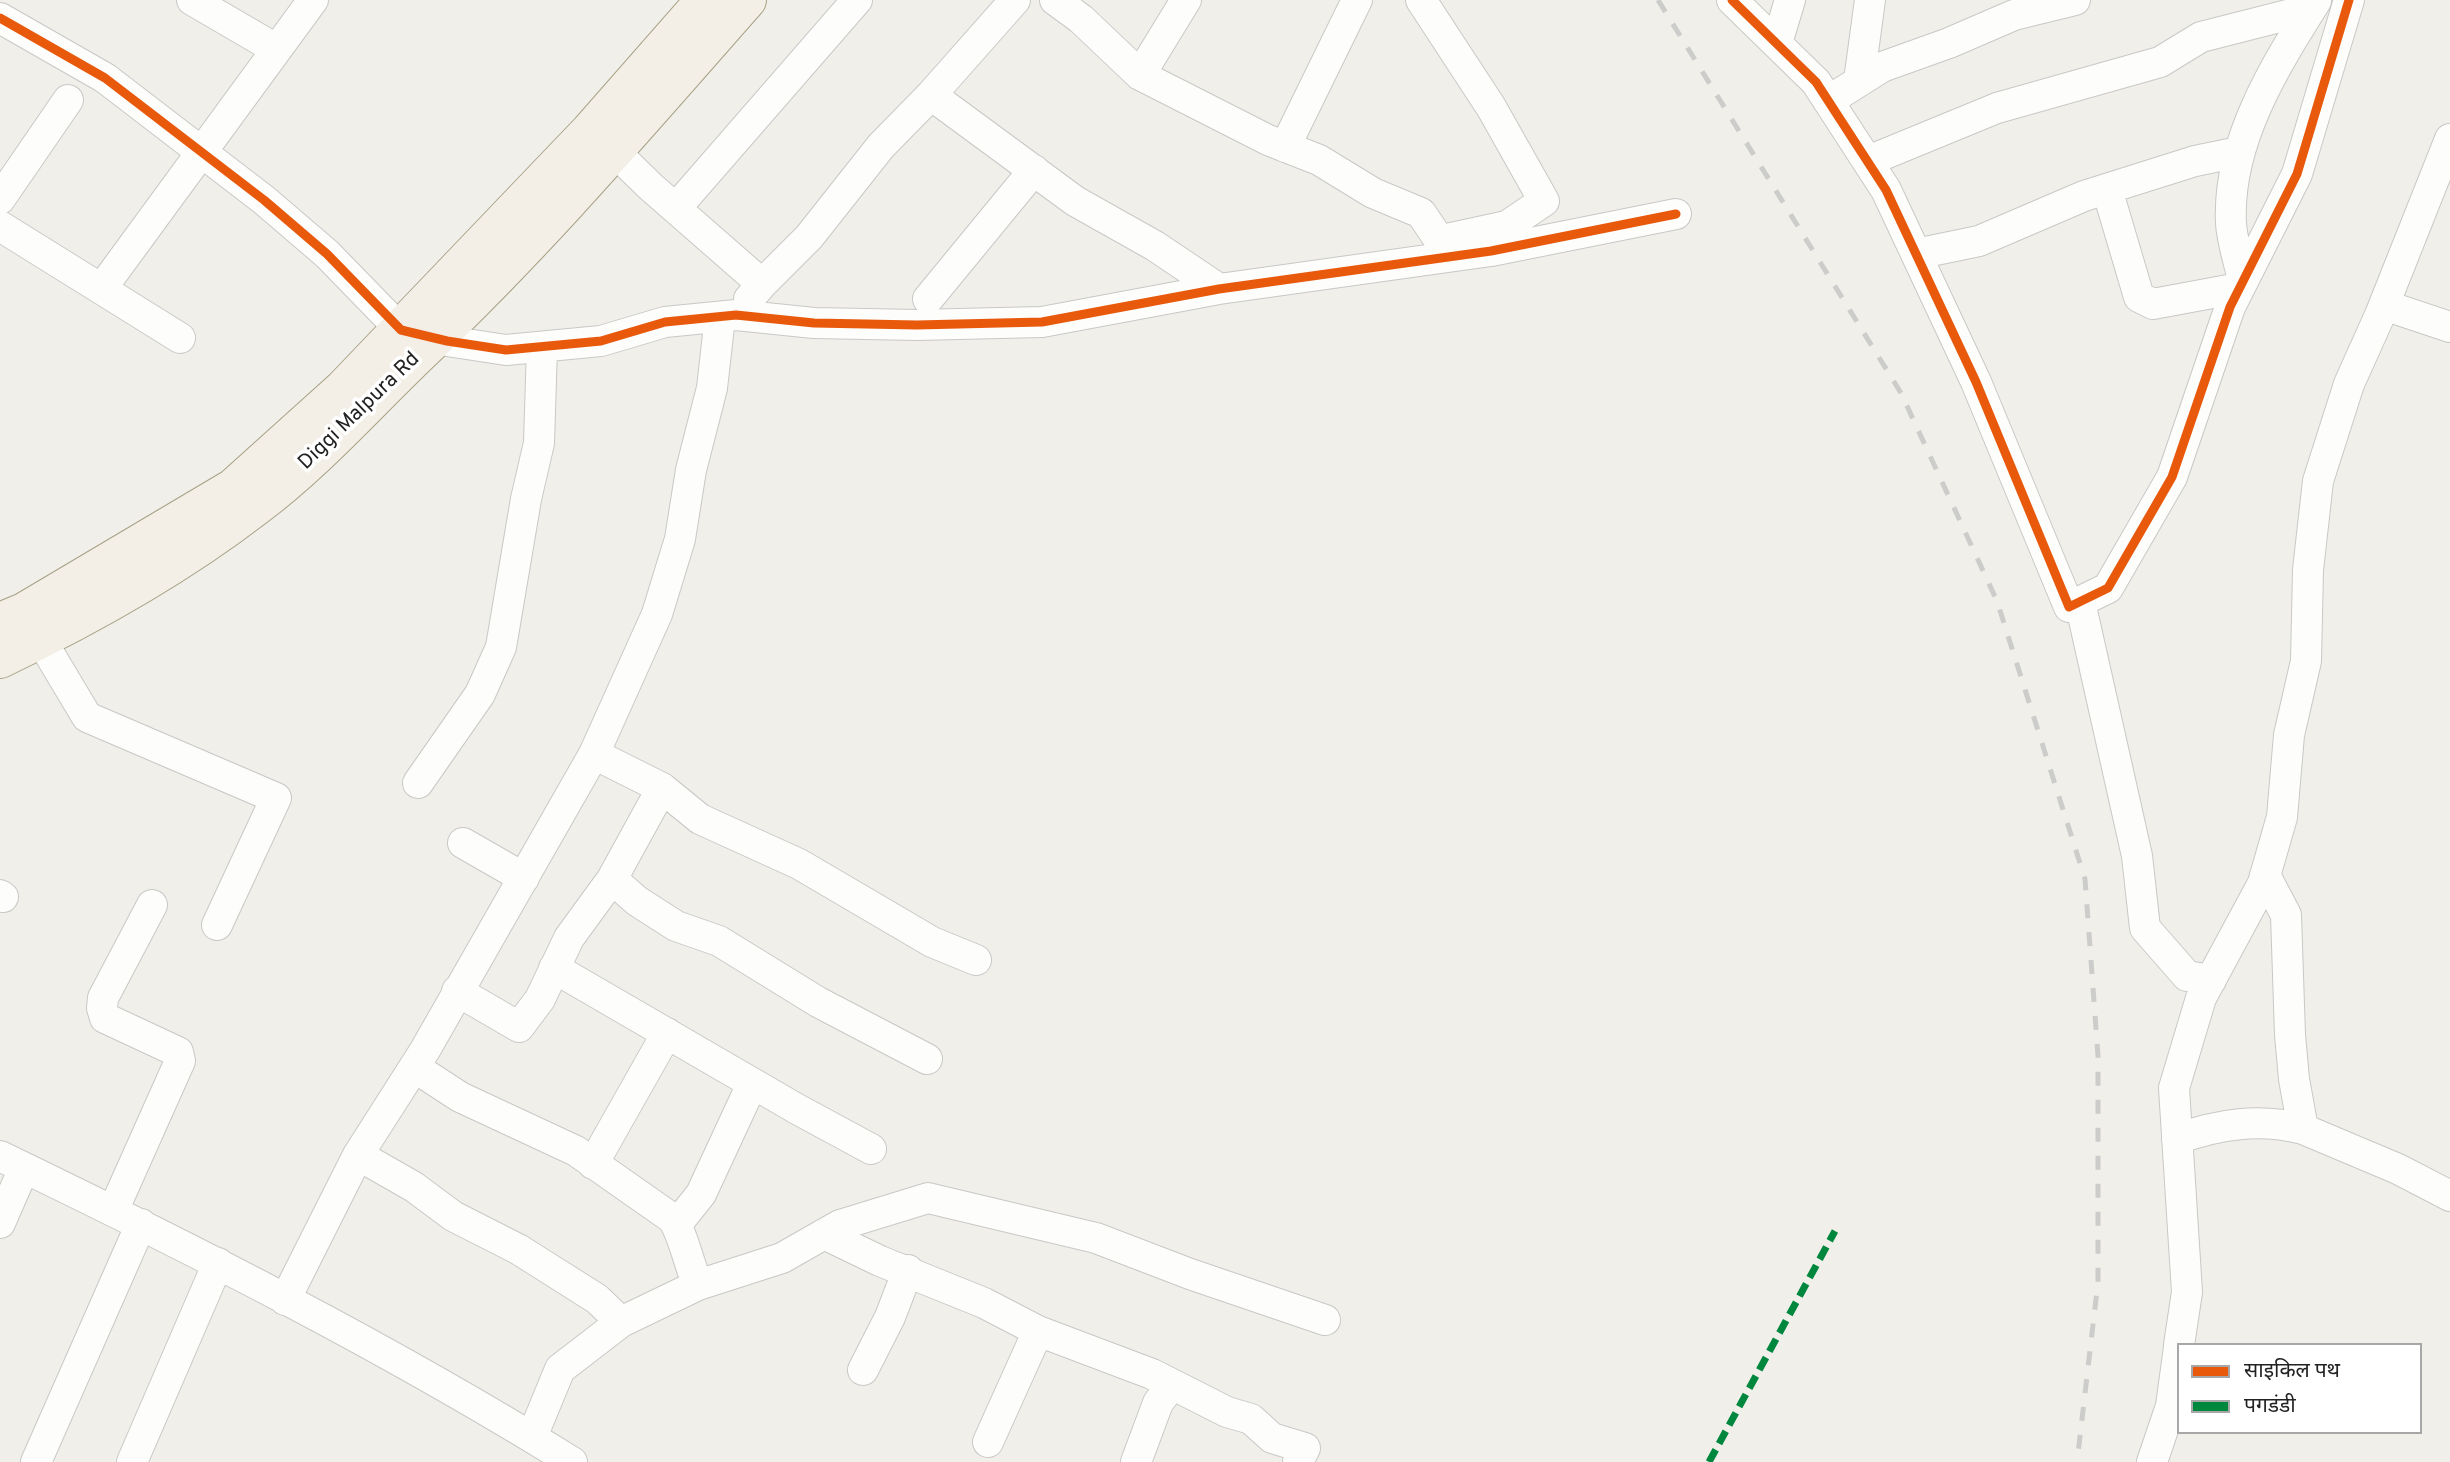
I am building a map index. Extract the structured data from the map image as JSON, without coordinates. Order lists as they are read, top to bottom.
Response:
{
  "streets": {
    "main road": ["Diggi Malpura Rd"]
  },
  "legend": ["साइकिल पथ", "पगडंडी"]
}
